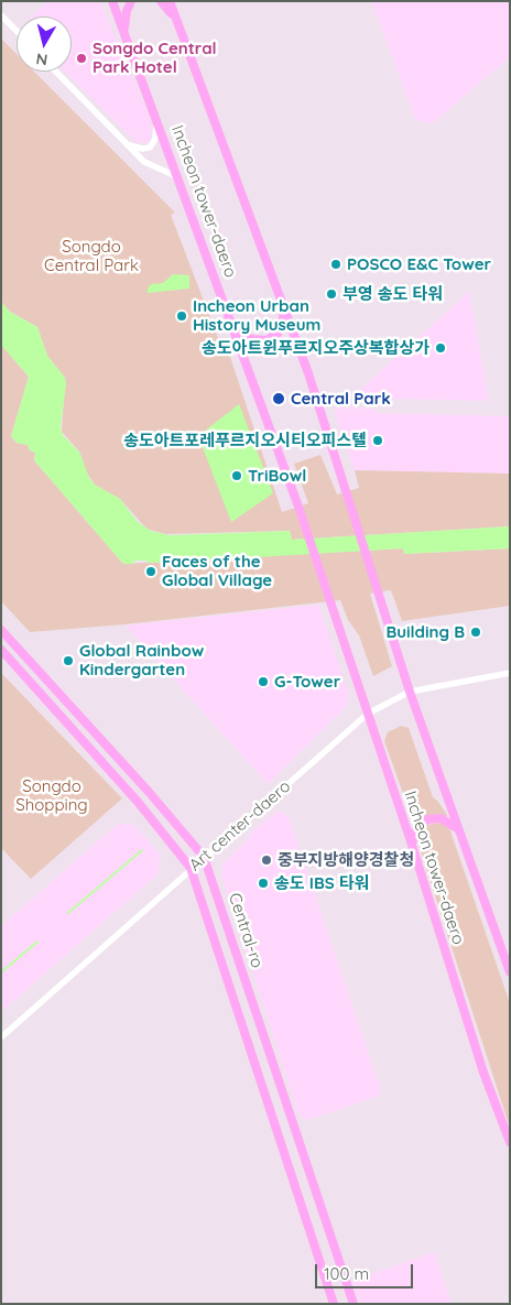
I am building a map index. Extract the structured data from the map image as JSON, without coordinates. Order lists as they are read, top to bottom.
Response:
{
  "streets": {
    "main road": ["Incheon tower-daero", "Central-ro"],
    "street": ["Art center-daero"]
  },
  "crossings": [
    ["Incheon tower-daero", "Art center-daero"],
    ["Art center-daero", "Central-ro"]
  ],
  "parks": ["Songdo Central Park", "Songdo Shopping"],
  "places": [
    "Songdo Central Park Hotel",
    "POSCO E&C Tower",
    "부영 송도 타워",
    "Incheon Urban History Museum",
    "송도아트윈푸르지오주상복합상가",
    "Central Park",
    "송도아트포레푸르지오시티오피스텔",
    "TriBowl",
    "Faces of the Global Village",
    "Building B",
    "Global Rainbow Kindergarten",
    "G-Tower",
    "중부지방해양경찰청",
    "송도 IBS 타워"
  ],
  "scale_bar": "100 m",
  "north": "bottom"
}
